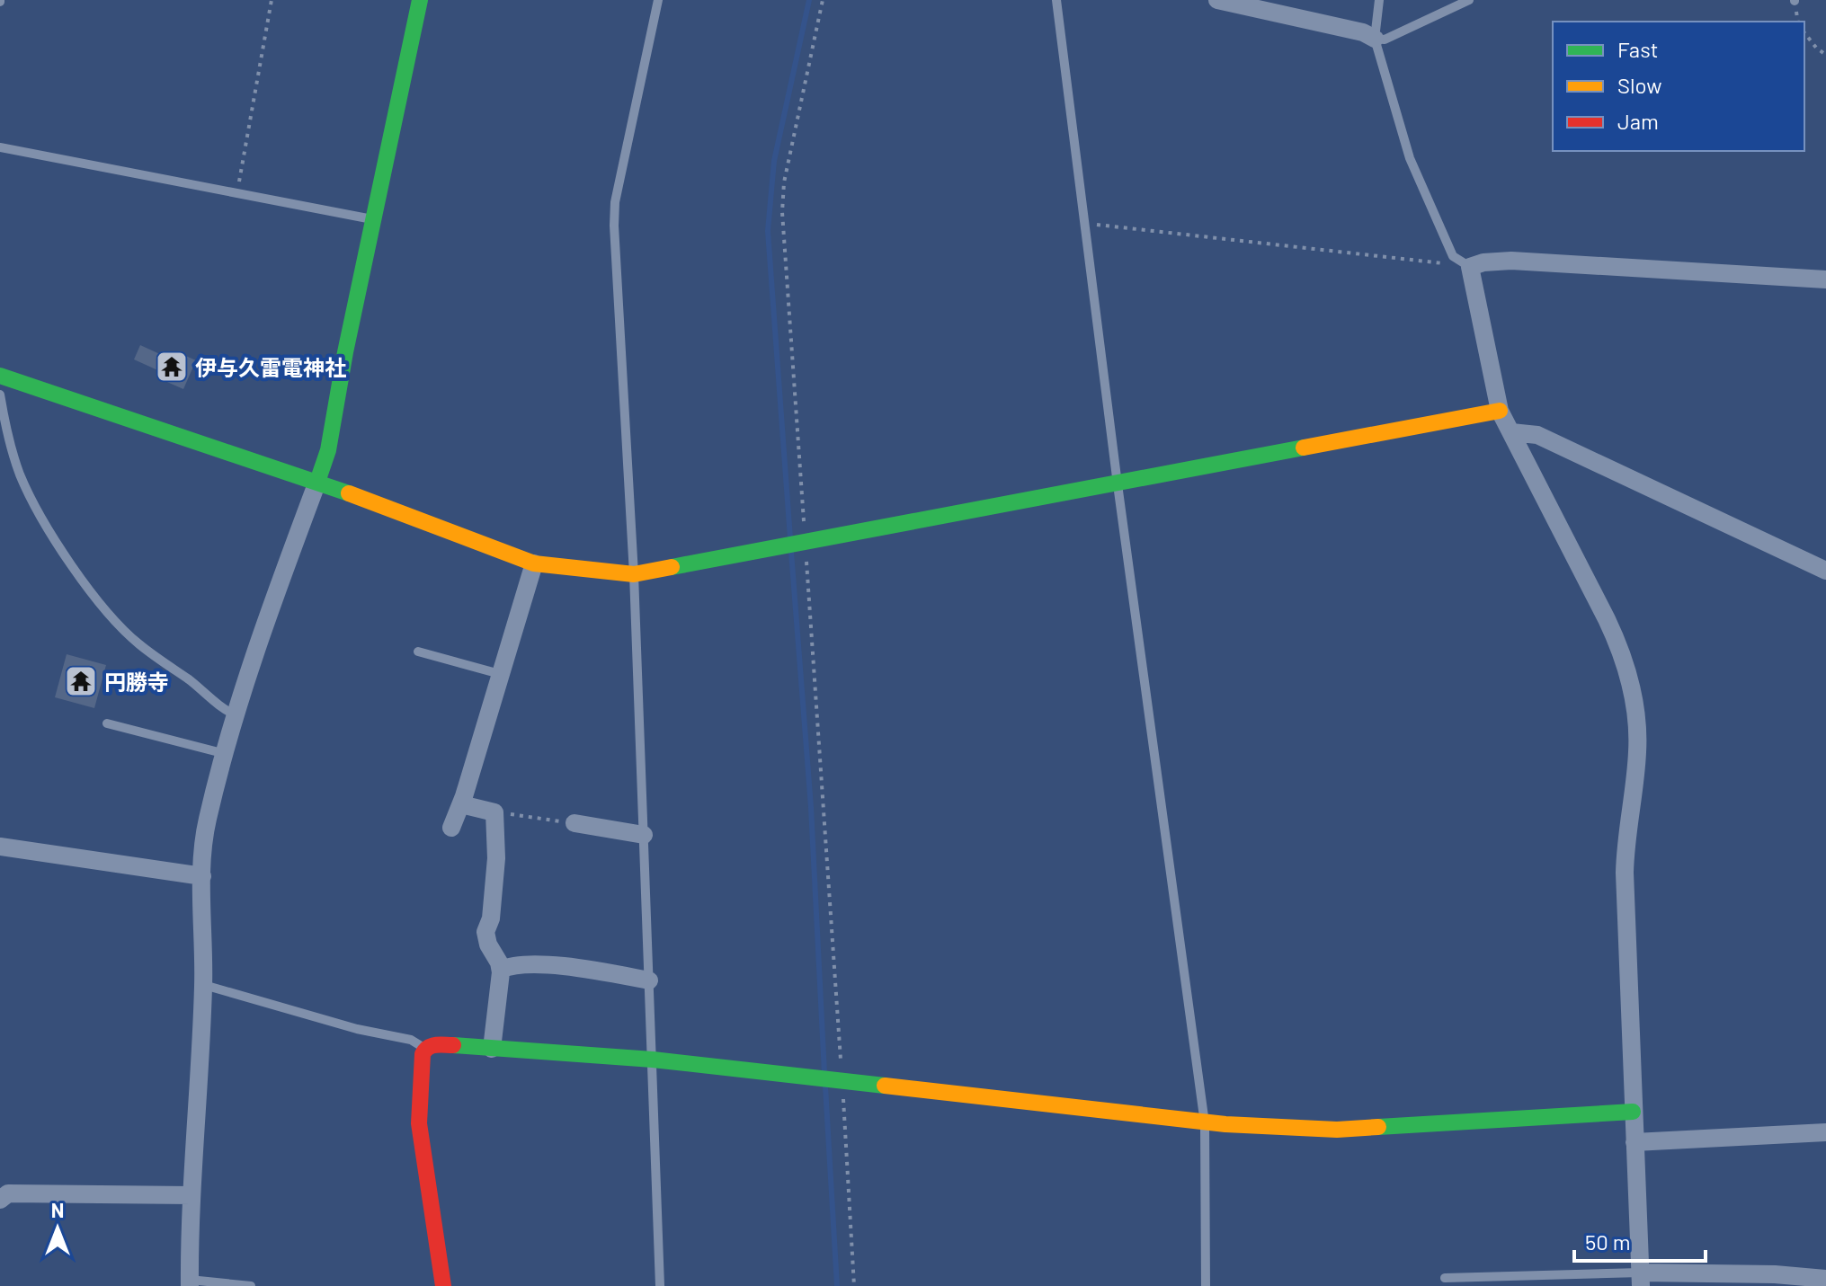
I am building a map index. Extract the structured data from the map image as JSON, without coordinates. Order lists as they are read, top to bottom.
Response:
{
  "places": {
    "temple": ["伊与久雷電神社", "円勝寺"]
  },
  "legend": ["Fast", "Slow", "Jam"],
  "scale_bar": "50 m",
  "north": "top"
}
